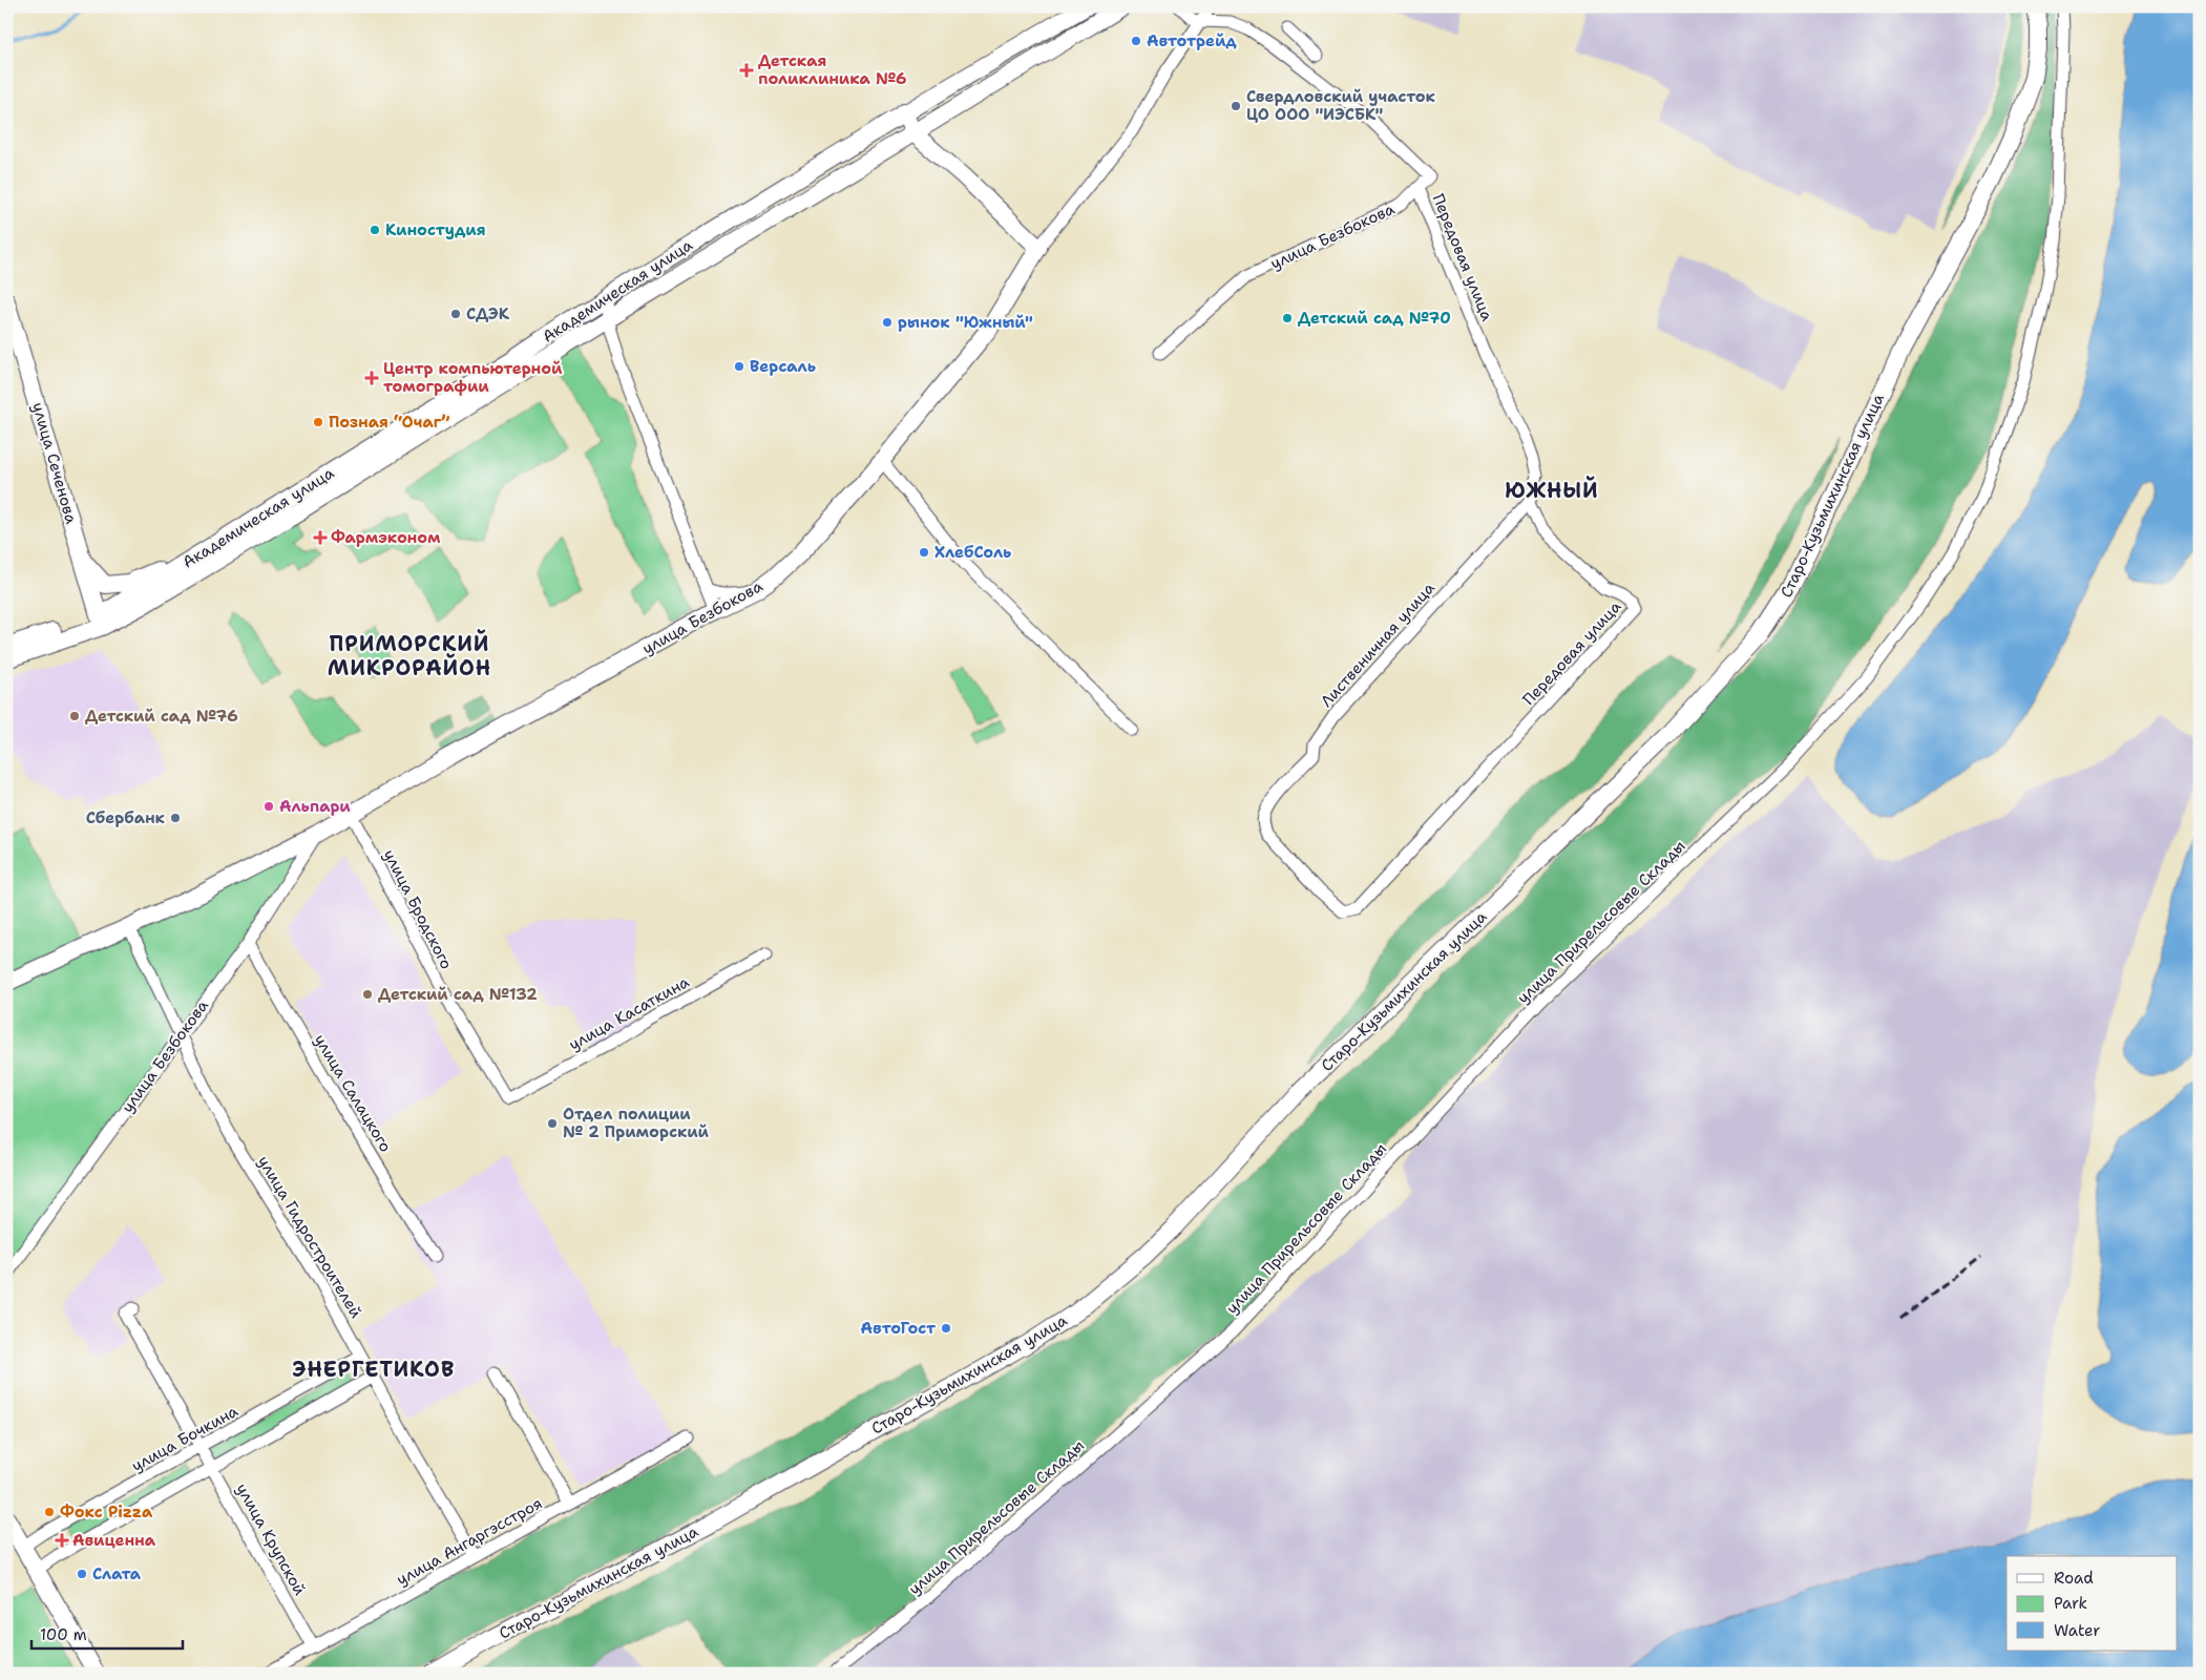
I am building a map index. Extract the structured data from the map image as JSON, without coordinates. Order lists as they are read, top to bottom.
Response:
{
  "streets": {
    "main road": [
      "улица Безбокова",
      "Академическая улица",
      "улица Сеченова",
      "Старо-Кузьмихинская улица"
    ],
    "street": [
      "Передовая улица",
      "Лиственичная улица",
      "улица Бродского",
      "улица Прирельсовые Склады",
      "улица Касаткина",
      "улица Салацкого",
      "улица Гидростроителей",
      "улица Бочкина",
      "улица Крупской",
      "улица Ангаргэсстроя"
    ]
  },
  "crossings": [
    ["улица Безбокова", "Передовая улица"],
    ["улица Безбокова", "улица Бродского"],
    ["улица Безбокова", "улица Салацкого"],
    ["улица Безбокова", "улица Гидростроителей"],
    ["Передовая улица", "Лиственичная улица"],
    ["Академическая улица", "улица Сеченова"],
    ["улица Бродского", "улица Касаткина"],
    ["улица Гидростроителей", "улица Бочкина"],
    ["улица Гидростроителей", "улица Ангаргэсстроя"],
    ["улица Бочкина", "улица Крупской"],
    ["улица Крупской", "улица Ангаргэсстроя"]
  ],
  "districts": ["ЮЖНЫЙ", "ПРИМОРСКИЙ МИКРОРАЙОН", "ЭНЕРГЕТИКОВ"],
  "places": {
    "other": [
      "Автотрейд",
      "Свердловский участок ЦО ООО \"ИЭСБК\"",
      "Киностудия",
      "СДЭК",
      "Детский сад №70",
      "рынок \"Южный\"",
      "Версаль",
      "Позная “Очаг”",
      "ХлебСоль",
      "Детский сад №76",
      "Альпари",
      "Сбербанк",
      "Детский сад №132",
      "Отдел полиции № 2 Приморский",
      "АвтоГост",
      "Фокс Pizza",
      "Слата"
    ],
    "health": [
      "Детская поликлиника №6",
      "Центр компьютерной томографии",
      "Фармэконом",
      "Авиценна"
    ]
  },
  "legend": ["Road", "Park", "Water"],
  "scale_bar": "100 m"
}
